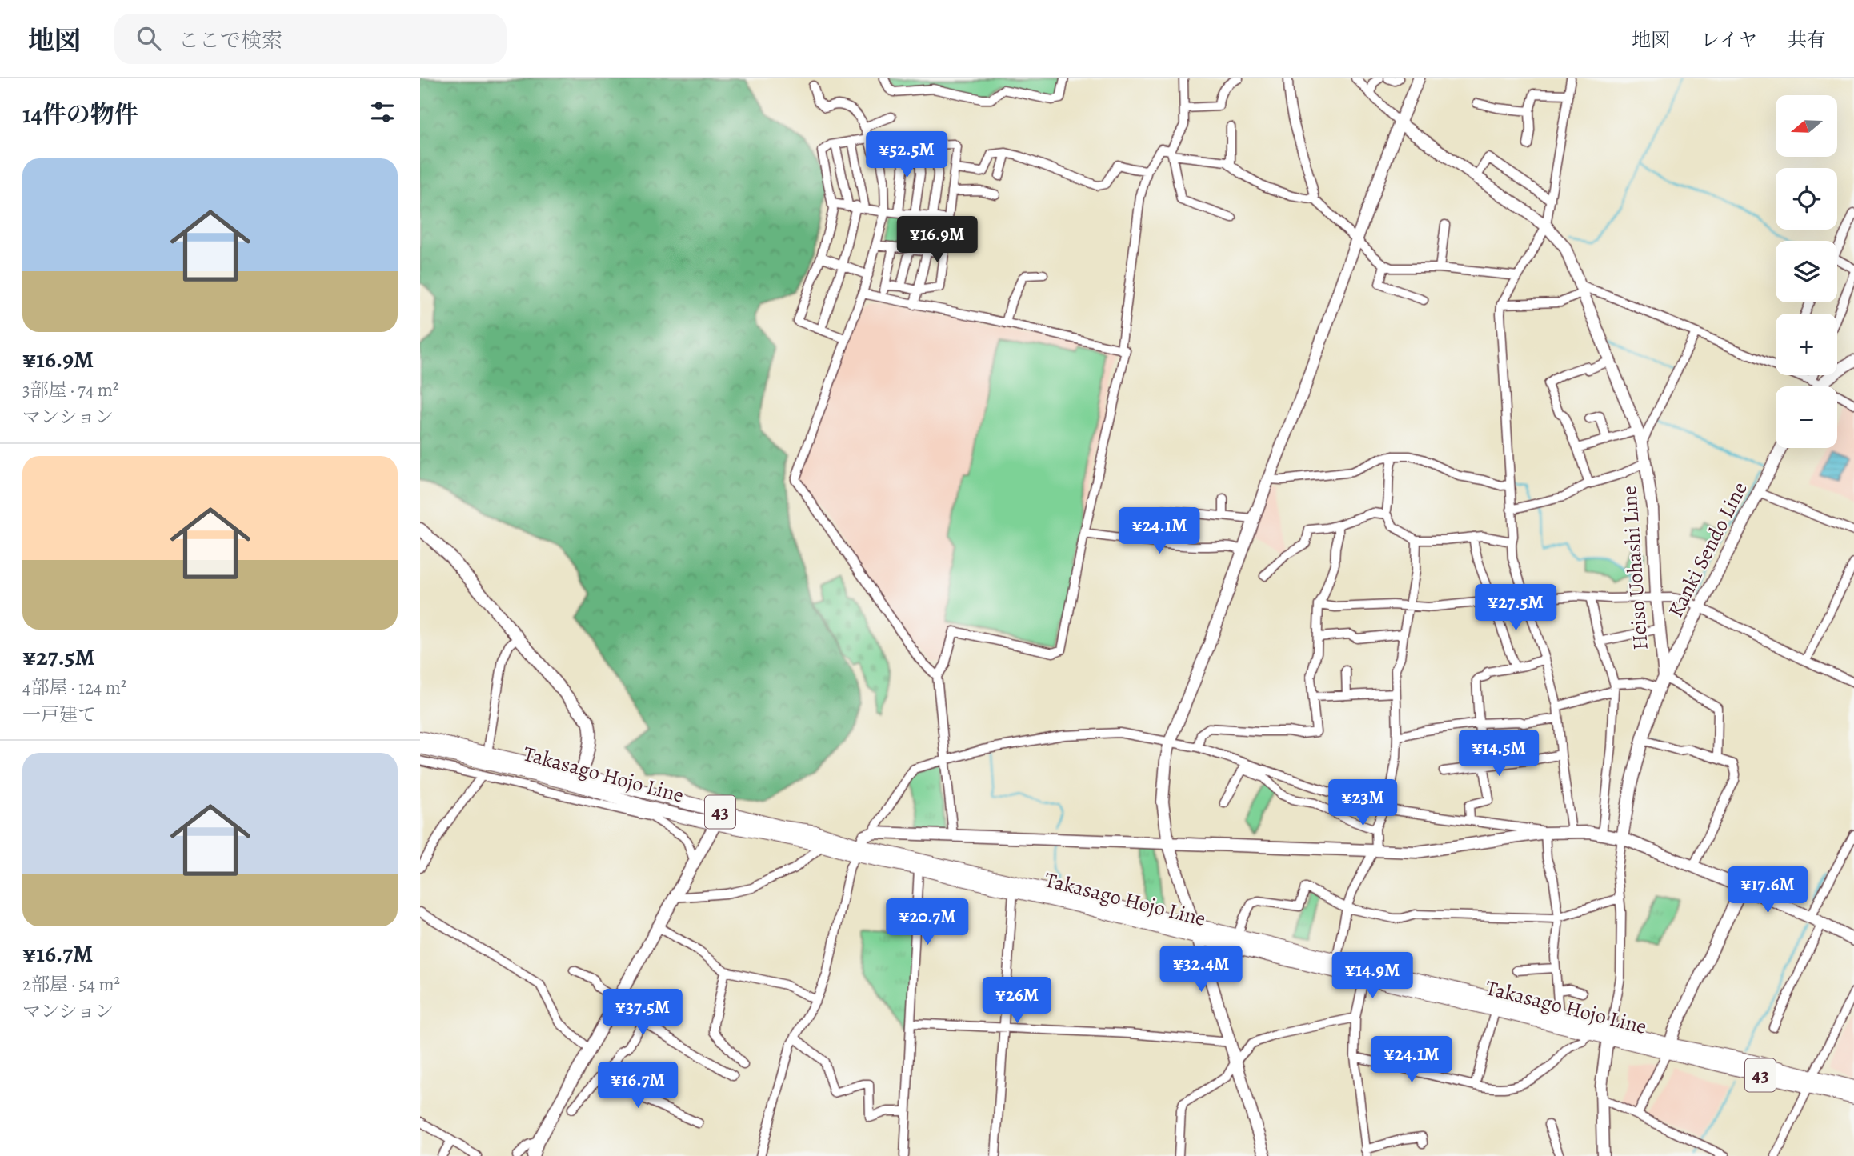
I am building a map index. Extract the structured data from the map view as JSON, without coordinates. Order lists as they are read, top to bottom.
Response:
{
  "streets": {
    "main road": ["Takasago Hojo Line", "43"],
    "street": ["Kanki Sendo Line", "Heiso Uohashi Line"]
  },
  "crossings": [
    ["Kanki Sendo Line", "Heiso Uohashi Line"]
  ],
  "north": "left",
  "page": {
    "header": "地図",
    "search": "ここで検索",
    "nav": ["地図", "レイヤ", "共有"],
    "heading": "14件の物件",
    "map_buttons": ["+", "−"],
    "price": [
      "¥52.5M",
      "¥16.9M",
      "¥24.1M",
      "¥27.5M",
      "¥14.5M",
      "¥23M",
      "¥17.6M",
      "¥20.7M",
      "¥32.4M",
      "¥14.9M",
      "¥26M",
      "¥37.5M",
      "¥24.1M",
      "¥16.7M"
    ],
    "list": [
      {
        "name": "¥16.9M",
        "note": "3部屋 · 74 m² · マンション"
      },
      {
        "name": "¥27.5M",
        "note": "4部屋 · 124 m² · 一戸建て"
      },
      {
        "name": "¥16.7M",
        "note": "2部屋 · 54 m² · マンション"
      }
    ]
  }
}
